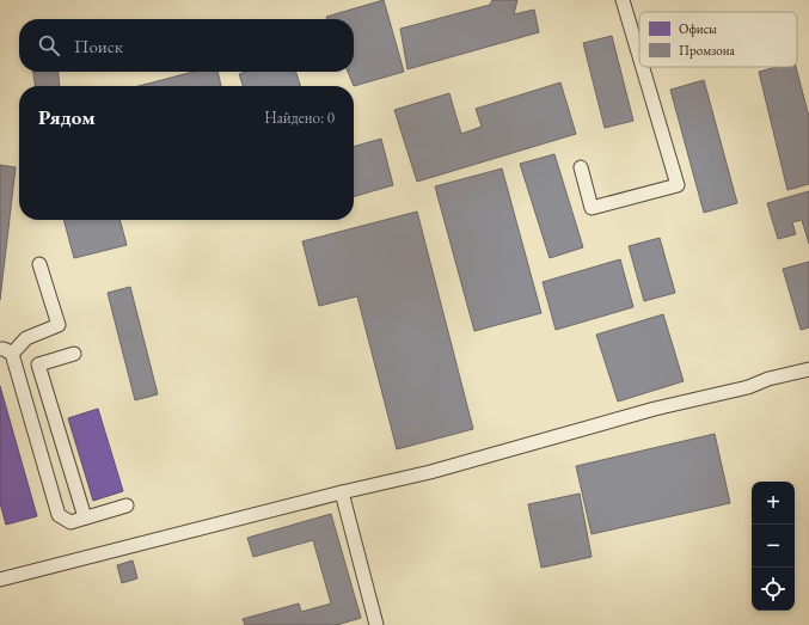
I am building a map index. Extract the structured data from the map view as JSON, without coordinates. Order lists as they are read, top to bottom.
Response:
{
  "legend": ["Офисы", "Промзона"],
  "page": {
    "search": "Поиск",
    "heading": ["Рядом", "Найдено: 0"],
    "map_buttons": ["+", "−"]
  }
}
